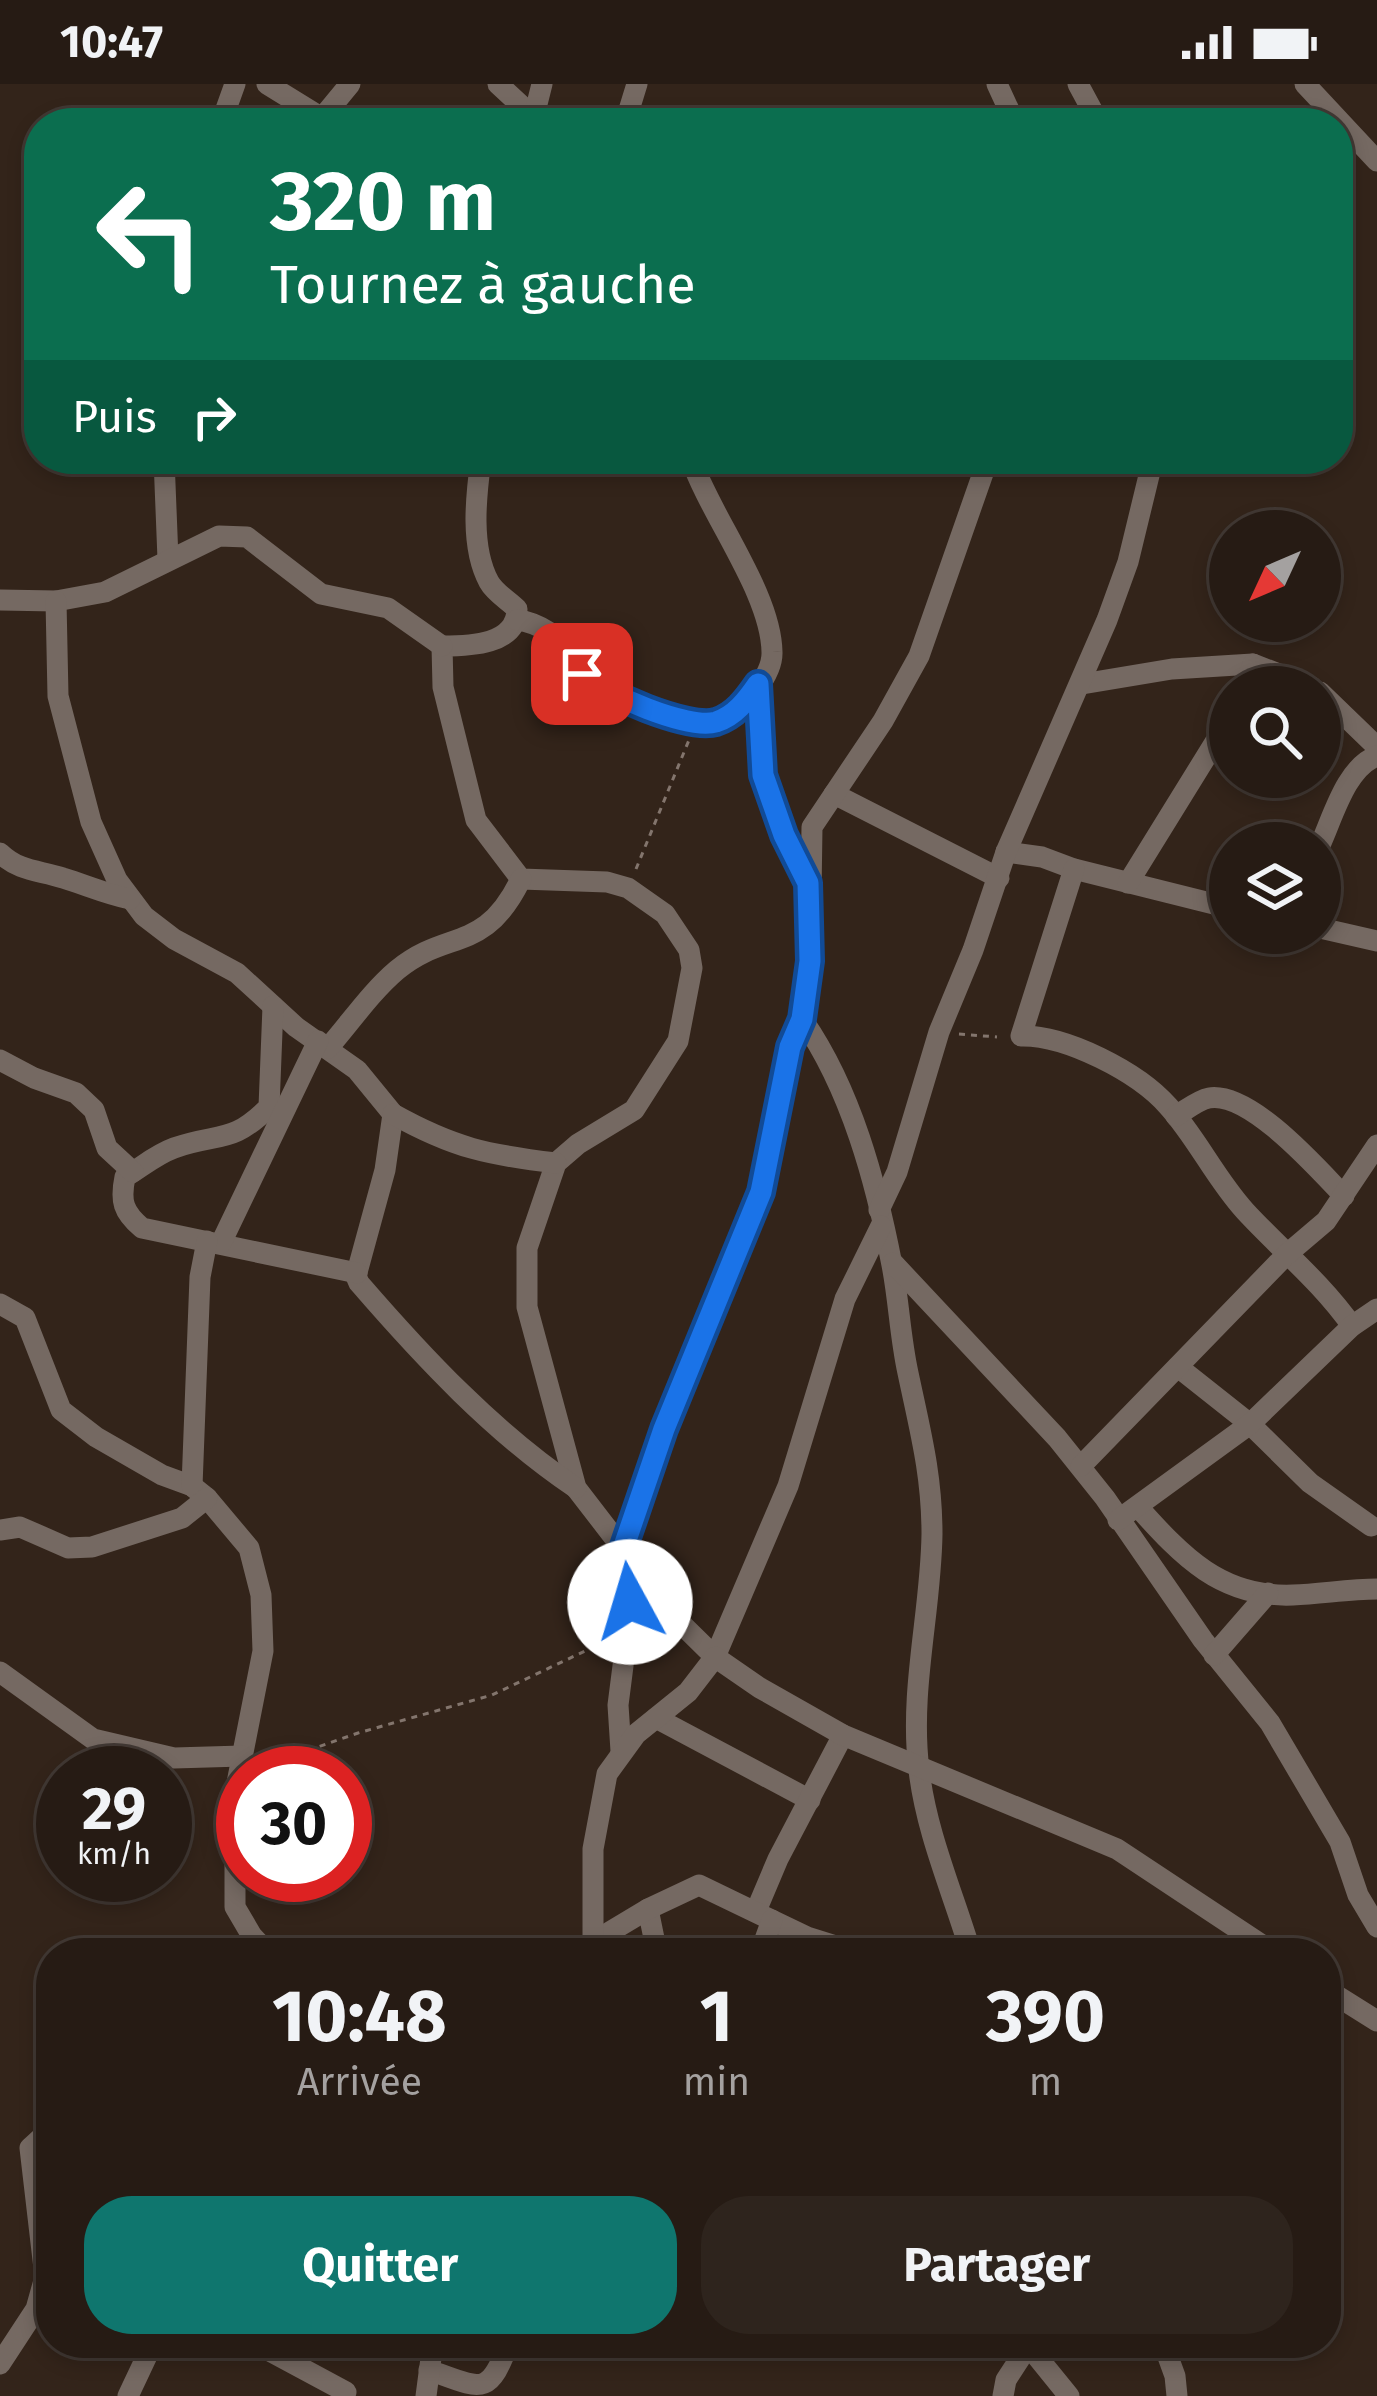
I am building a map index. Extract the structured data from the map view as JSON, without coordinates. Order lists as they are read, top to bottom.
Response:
{
  "north": "bottom left",
  "page": {
    "status": "10:47",
    "turn": ["320 m", "Tournez à gauche"],
    "then": "Puis",
    "speed": "29 km/h",
    "limit": "30",
    "eta": [
      "10:48",
      "Arrivée",
      "1",
      "min",
      "390",
      "m"
    ],
    "buttons": ["Quitter", "Partager"]
  }
}
